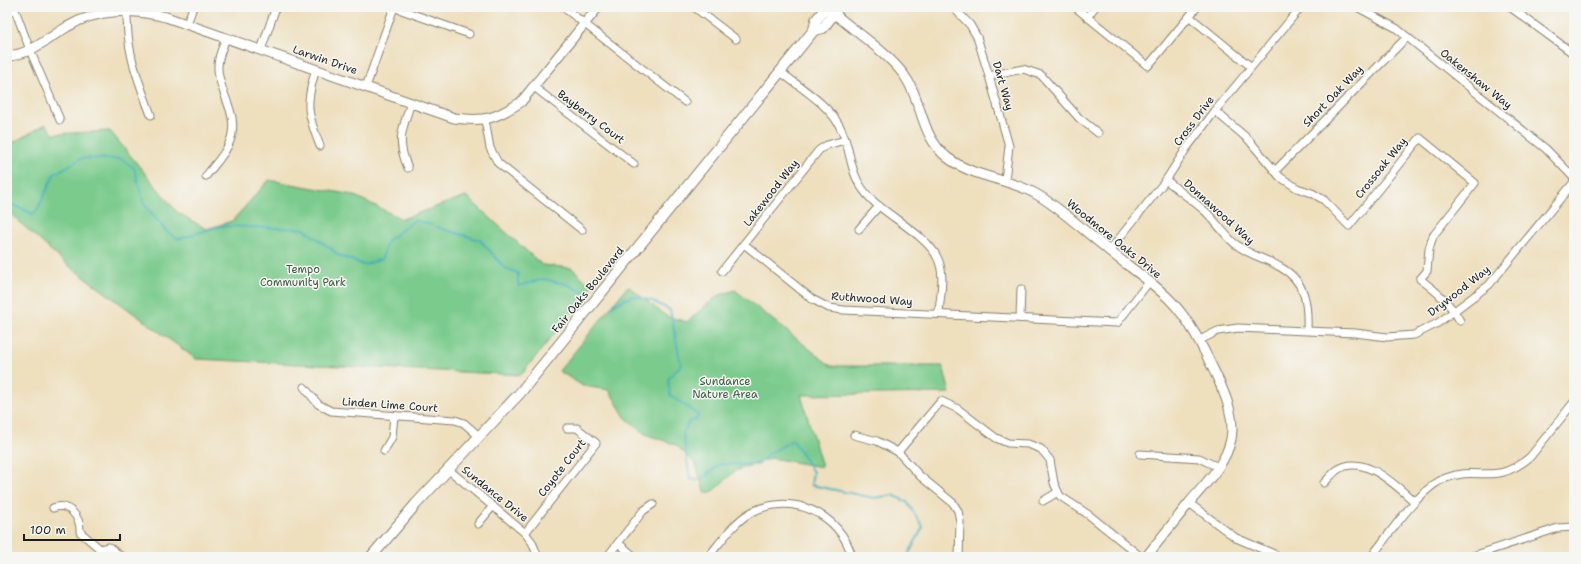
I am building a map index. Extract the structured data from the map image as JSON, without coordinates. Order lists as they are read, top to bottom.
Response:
{
  "streets": {
    "main road": ["Fair Oaks Boulevard"],
    "street": [
      "Larwin Drive",
      "Oakenshaw Way",
      "Dart Way",
      "Short Oak Way",
      "Bayberry Court",
      "Cross Drive",
      "Crossoak Way",
      "Lakewood Way",
      "Donnawood Way",
      "Woodmore Oaks Drive",
      "Drywood Way",
      "Ruthwood Way",
      "Linden Lime Court",
      "Coyote Court",
      "Sundance Drive"
    ]
  },
  "crossings": [
    ["Larwin Drive", "Bayberry Court"],
    ["Oakenshaw Way", "Short Oak Way"],
    ["Dart Way", "Woodmore Oaks Drive"],
    ["Short Oak Way", "Crossoak Way"],
    ["Cross Drive", "Crossoak Way"],
    ["Cross Drive", "Donnawood Way"],
    ["Cross Drive", "Woodmore Oaks Drive"],
    ["Crossoak Way", "Drywood Way"],
    ["Lakewood Way", "Ruthwood Way"],
    ["Donnawood Way", "Drywood Way"],
    ["Woodmore Oaks Drive", "Fair Oaks Boulevard"],
    ["Woodmore Oaks Drive", "Drywood Way"],
    ["Woodmore Oaks Drive", "Ruthwood Way"],
    ["Fair Oaks Boulevard", "Linden Lime Court"],
    ["Fair Oaks Boulevard", "Sundance Drive"],
    ["Coyote Court", "Sundance Drive"]
  ],
  "parks": ["Tempo Community Park", "Sundance Nature Area"],
  "scale_bar": "100 m"
}
